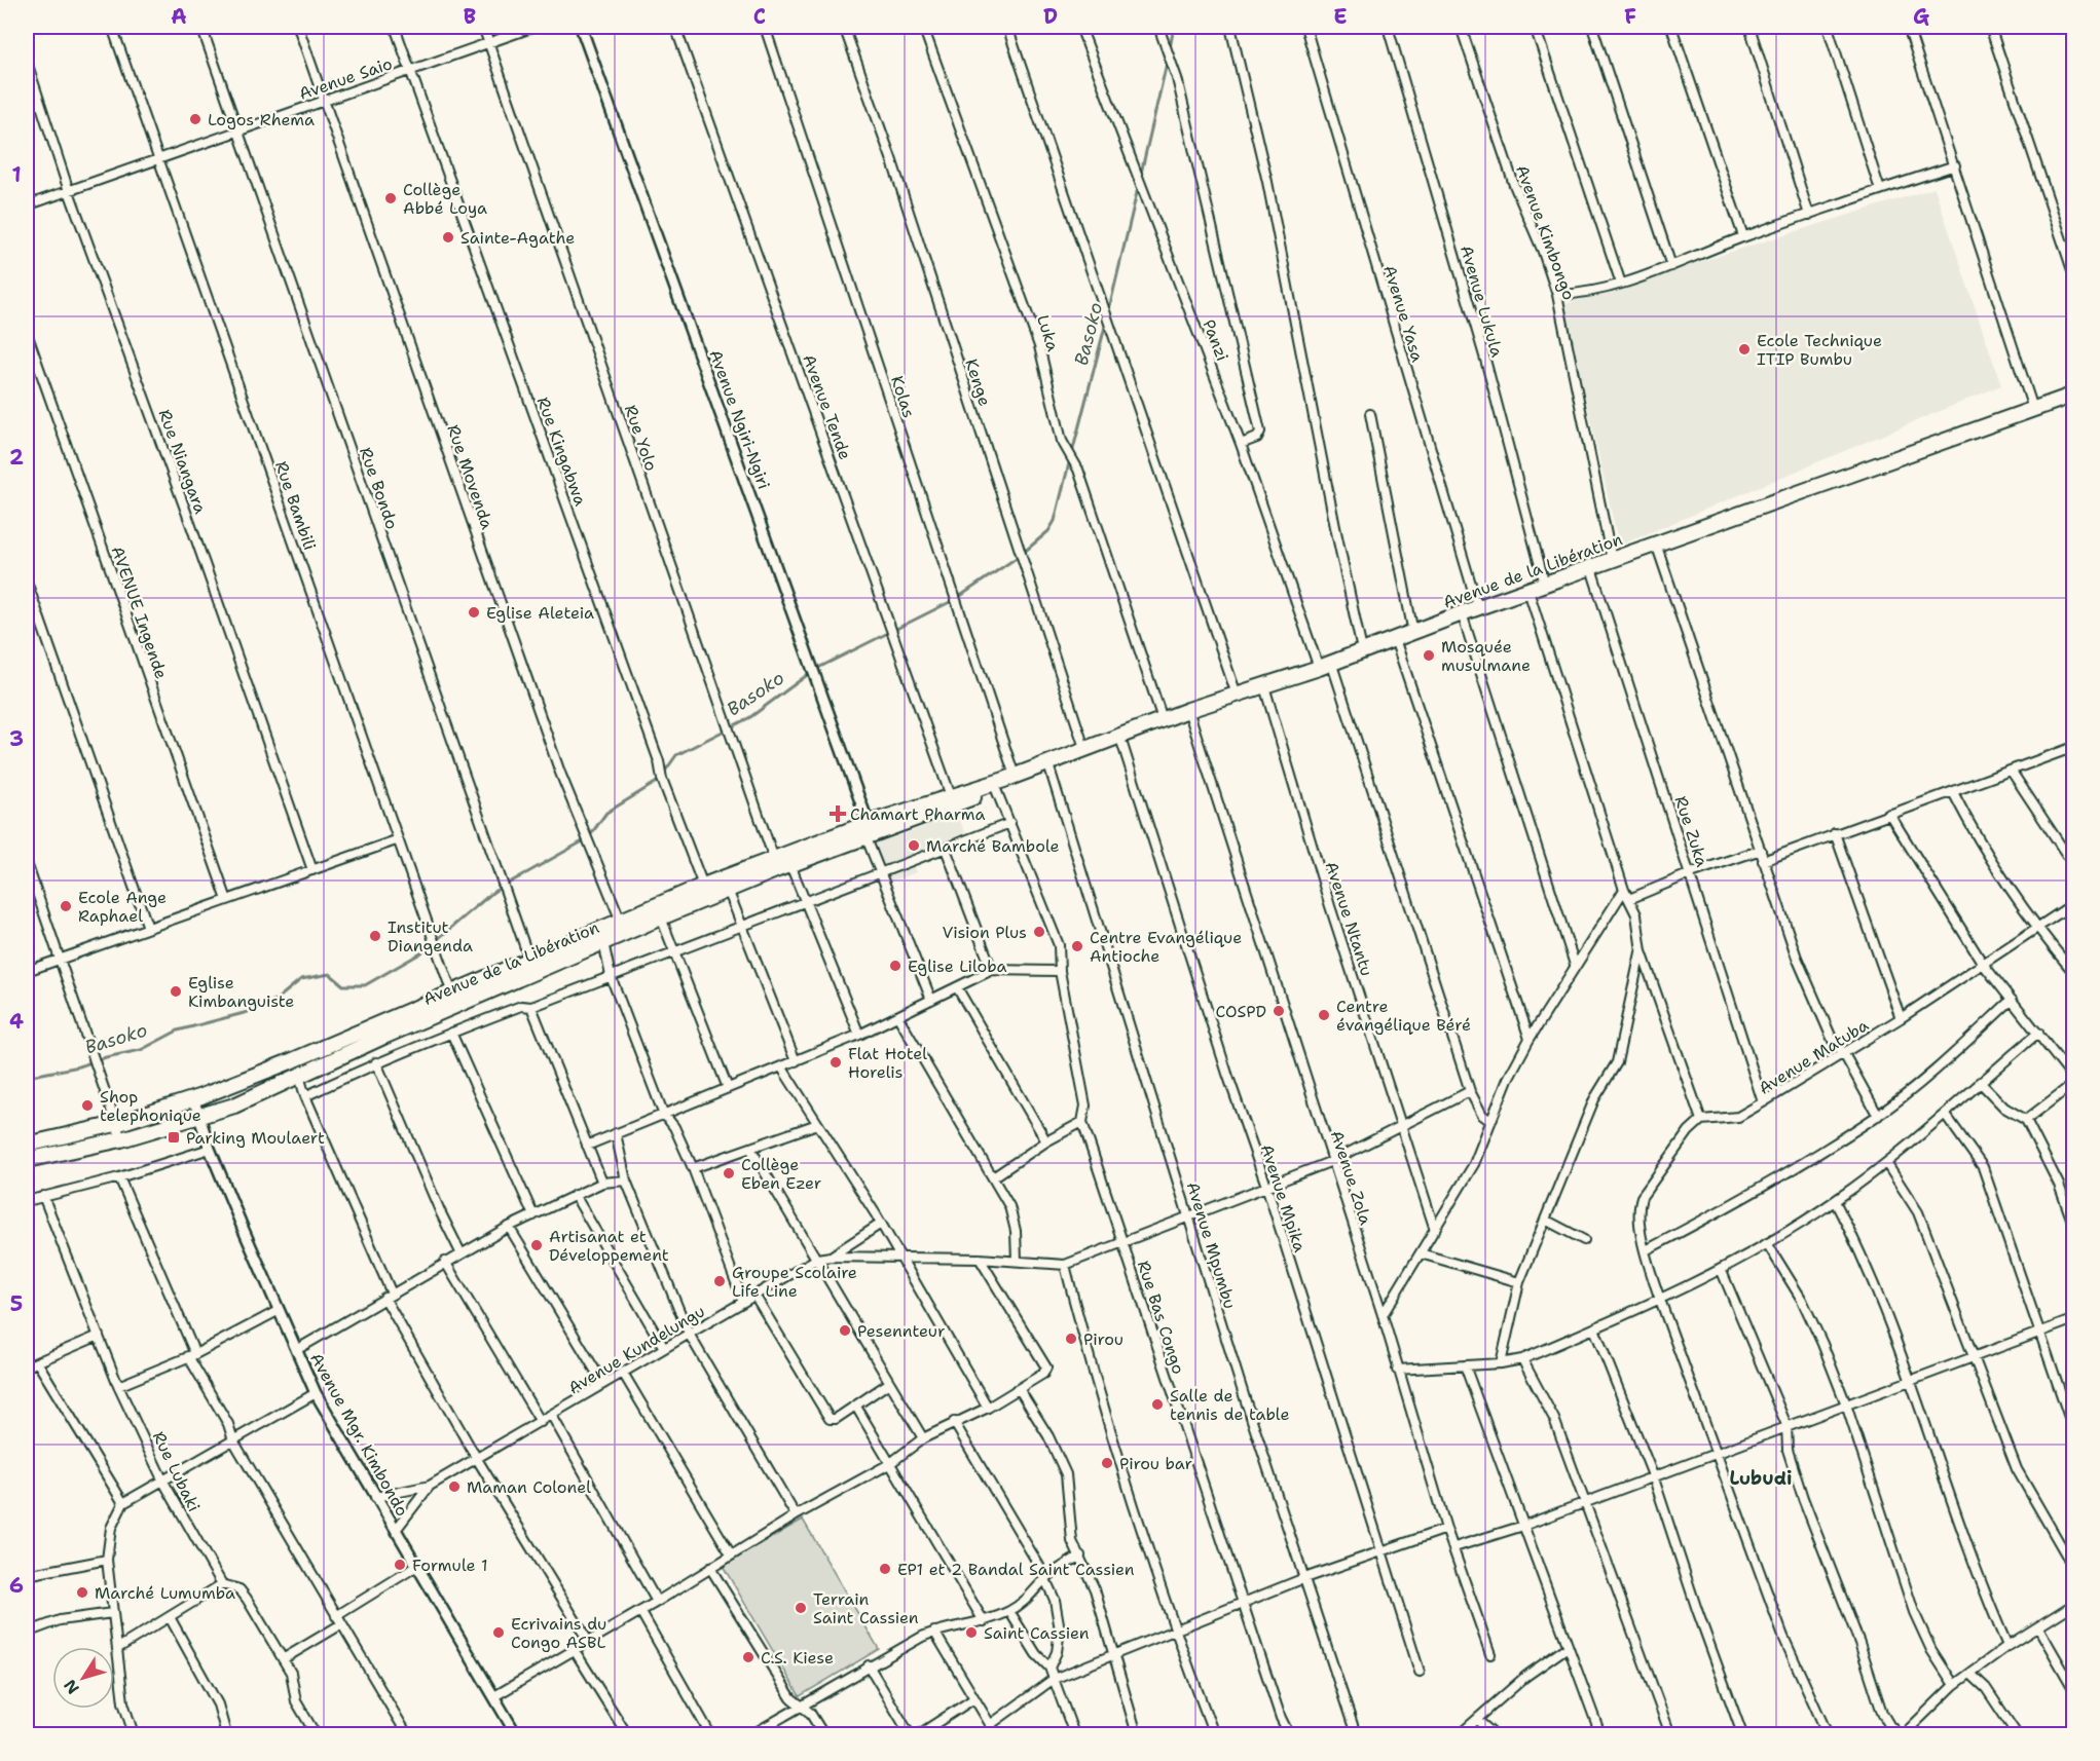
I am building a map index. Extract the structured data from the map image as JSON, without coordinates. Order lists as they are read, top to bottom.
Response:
{
  "streets": {
    "highway": ["Avenue de la Libération"],
    "street": [
      "Avenue Saio",
      "Avenue Kimbongo",
      "Avenue Lukula",
      "Avenue Yasa",
      "Luka",
      "Panzi",
      "Kenge",
      "Kolas",
      "Avenue Tende",
      "Avenue Ngiri-Ngiri",
      "Rue Yolo",
      "Rue Kingabwa",
      "Rue Niangara",
      "Rue Movenda",
      "Rue Bondo",
      "Rue Bambili",
      "AVENUE Ingende",
      "Rue Zuka",
      "Avenue Ntantu",
      "Avenue Matuba",
      "Avenue Zola",
      "Avenue Mpika",
      "Avenue Mpumbu",
      "Rue Bas Congo",
      "Avenue Kundelungu",
      "Avenue Mgr. Kimbondo",
      "Rue Lubaki"
    ]
  },
  "crossings": [
    ["Avenue Saio", "Rue Yolo"],
    ["Avenue Saio", "Rue Kingabwa"],
    ["Avenue Saio", "Rue Niangara"],
    ["Avenue Saio", "Rue Movenda"],
    ["Avenue Saio", "Rue Bondo"],
    ["Avenue Saio", "Rue Bambili"],
    ["Avenue Kimbongo", "Avenue de la Libération"],
    ["Avenue Lukula", "Avenue de la Libération"],
    ["Avenue Yasa", "Avenue de la Libération"],
    ["Luka", "Avenue de la Libération"],
    ["Panzi", "Avenue de la Libération"],
    ["Kenge", "Avenue de la Libération"],
    ["Kolas", "Avenue de la Libération"],
    ["Kolas", "Rue Bas Congo"],
    ["Avenue Tende", "Avenue de la Libération"],
    ["Avenue Ngiri-Ngiri", "Avenue de la Libération"],
    ["Rue Yolo", "Avenue de la Libération"],
    ["Rue Kingabwa", "Avenue de la Libération"],
    ["Rue Movenda", "Avenue de la Libération"],
    ["Rue Bondo", "Avenue de la Libération"],
    ["Rue Bambili", "Avenue de la Libération"],
    ["Avenue de la Libération", "Rue Zuka"],
    ["Avenue de la Libération", "Avenue Ntantu"],
    ["Avenue de la Libération", "Avenue Zola"],
    ["Avenue de la Libération", "Avenue Mpika"],
    ["Avenue de la Libération", "Avenue Mpumbu"],
    ["Avenue de la Libération", "Avenue Mgr. Kimbondo"],
    ["Rue Zuka", "Avenue Matuba"],
    ["Avenue Kundelungu", "Avenue Mgr. Kimbondo"]
  ],
  "districts": ["Lubudi"],
  "water": ["Basoko"],
  "places": {
    "other": [
      "Logos Rhema",
      "Collège Abbé Loya",
      "Sainte-Agathe",
      "Ecole Technique ITIP Bumbu",
      "Eglise Aleteia",
      "Mosquée musulmane",
      "Marché Bambole",
      "Ecole Ange Raphael",
      "Vision Plus",
      "Institut Diangenda",
      "Centre Evangélique Antioche",
      "Eglise Liloba",
      "Eglise Kimbanguiste",
      "COSPD",
      "Centre évangélique Béré",
      "Flat Hotel Horelis",
      "Shop telephonique",
      "Collège Eben Ezer",
      "Artisanat et Développement",
      "Groupe Scolaire Life Line",
      "Pesennteur",
      "Pirou",
      "Salle de tennis de table",
      "Pirou bar",
      "Maman Colonel",
      "Formule 1",
      "EP1 et 2 Bandal Saint Cassien",
      "Marché Lumumba",
      "Terrain Saint Cassien",
      "Ecrivains du Congo ASBL",
      "Saint Cassien",
      "C.S. Kiese"
    ],
    "health": ["Chamart Pharma"],
    "transit": ["Parking Moulaert"]
  },
  "north": "bottom left",
  "grid": {
    "columns": [
      "A",
      "B",
      "C",
      "D",
      "E",
      "F",
      "G"
    ],
    "rows": [
      "1",
      "2",
      "3",
      "4",
      "5",
      "6"
    ]
  }
}
